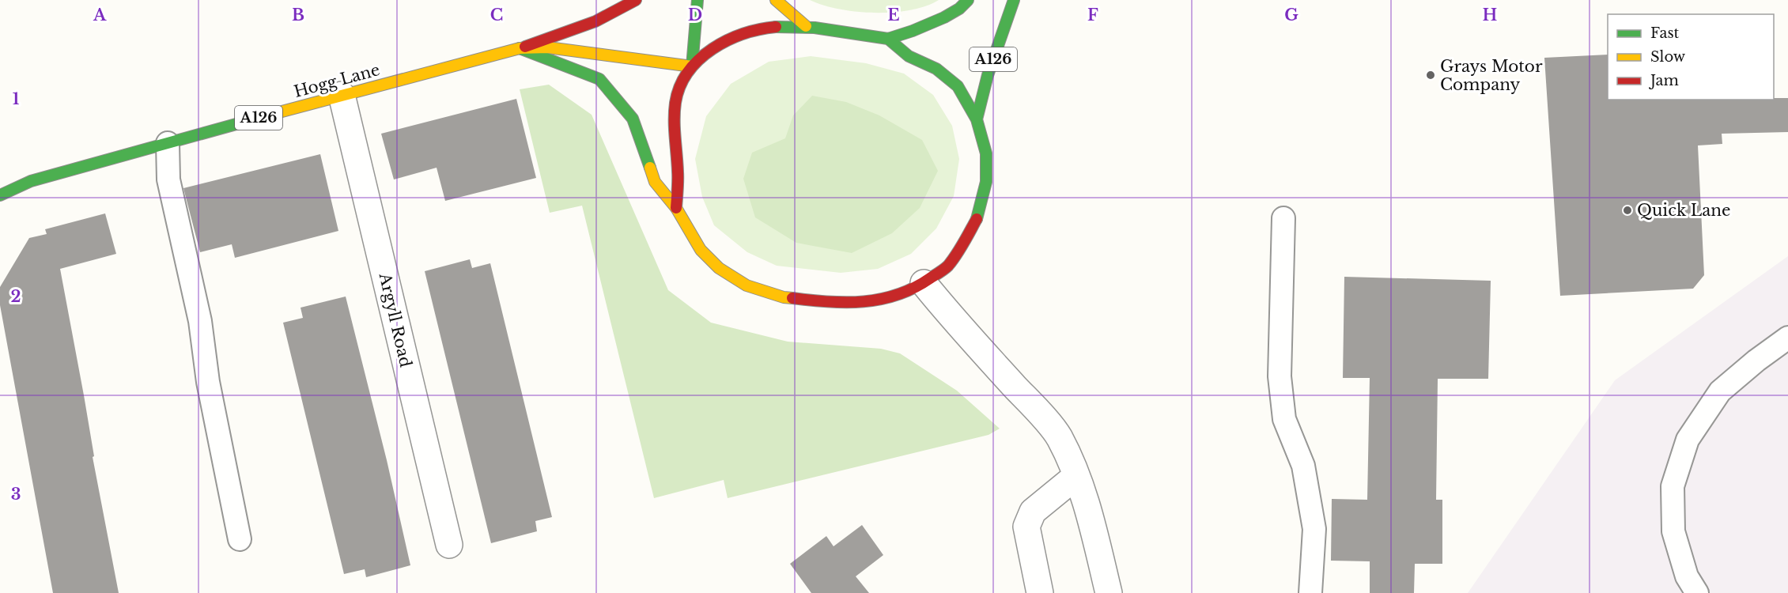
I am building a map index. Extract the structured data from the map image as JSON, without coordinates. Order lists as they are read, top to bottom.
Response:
{
  "streets": {
    "main road": ["A126", "Hogg Lane"],
    "street": ["Argyll Road"]
  },
  "crossings": [
    ["Hogg Lane", "Argyll Road"]
  ],
  "places": ["Grays Motor Company", "Quick Lane"],
  "legend": ["Fast", "Slow", "Jam"],
  "grid": {
    "columns": [
      "A",
      "B",
      "C",
      "D",
      "E",
      "F",
      "G",
      "H"
    ],
    "rows": ["1", "2", "3"]
  }
}
